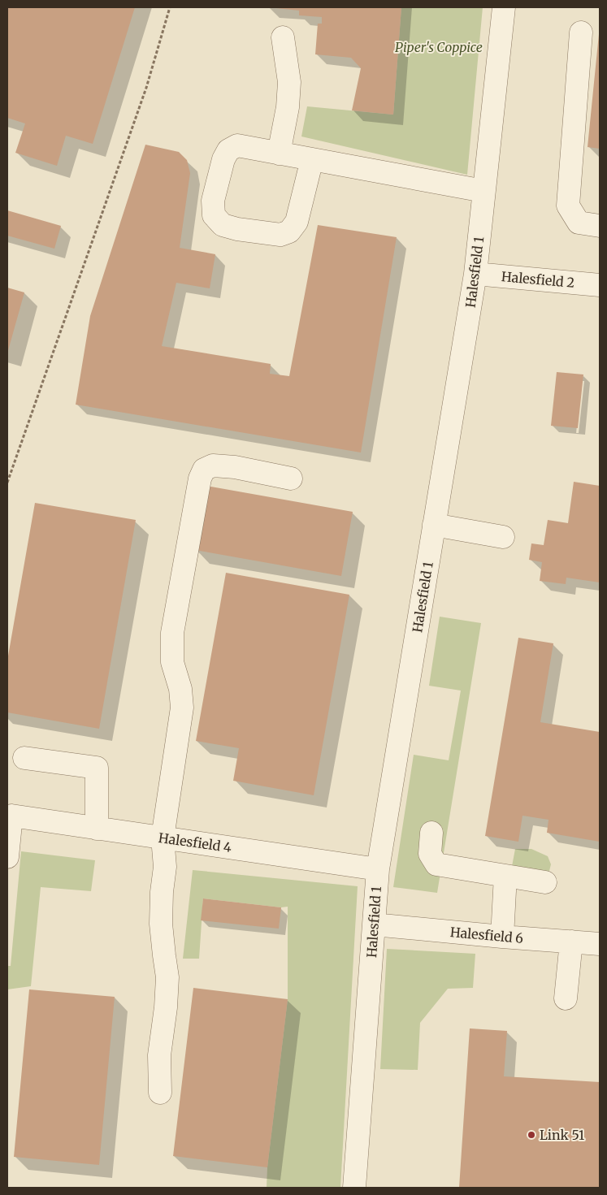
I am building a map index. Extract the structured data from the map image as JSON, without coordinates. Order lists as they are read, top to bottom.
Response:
{
  "streets": {
    "street": [
      "Halesfield 1",
      "Halesfield 2",
      "Halesfield 4",
      "Halesfield 6"
    ]
  },
  "crossings": [
    ["Halesfield 1", "Halesfield 2"],
    ["Halesfield 1", "Halesfield 4"],
    ["Halesfield 1", "Halesfield 6"]
  ],
  "parks": ["Piper's Coppice"],
  "places": ["Link 51"]
}
